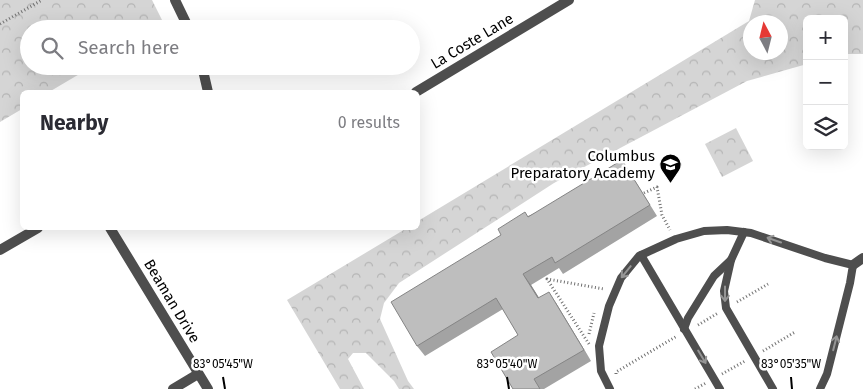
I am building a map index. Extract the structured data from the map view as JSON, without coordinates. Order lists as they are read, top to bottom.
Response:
{
  "streets": {
    "street": ["La Coste Lane", "Beaman Drive"]
  },
  "places": {
    "school or university": ["Columbus Preparatory Academy"]
  },
  "north": "top",
  "page": {
    "map_buttons": ["+", "−"],
    "search": "Search here",
    "heading": ["Nearby", "0 results"]
  },
  "coordinates": ["83°05'45\"W", "83°05'40\"W", "83°05'35\"W"]
}
